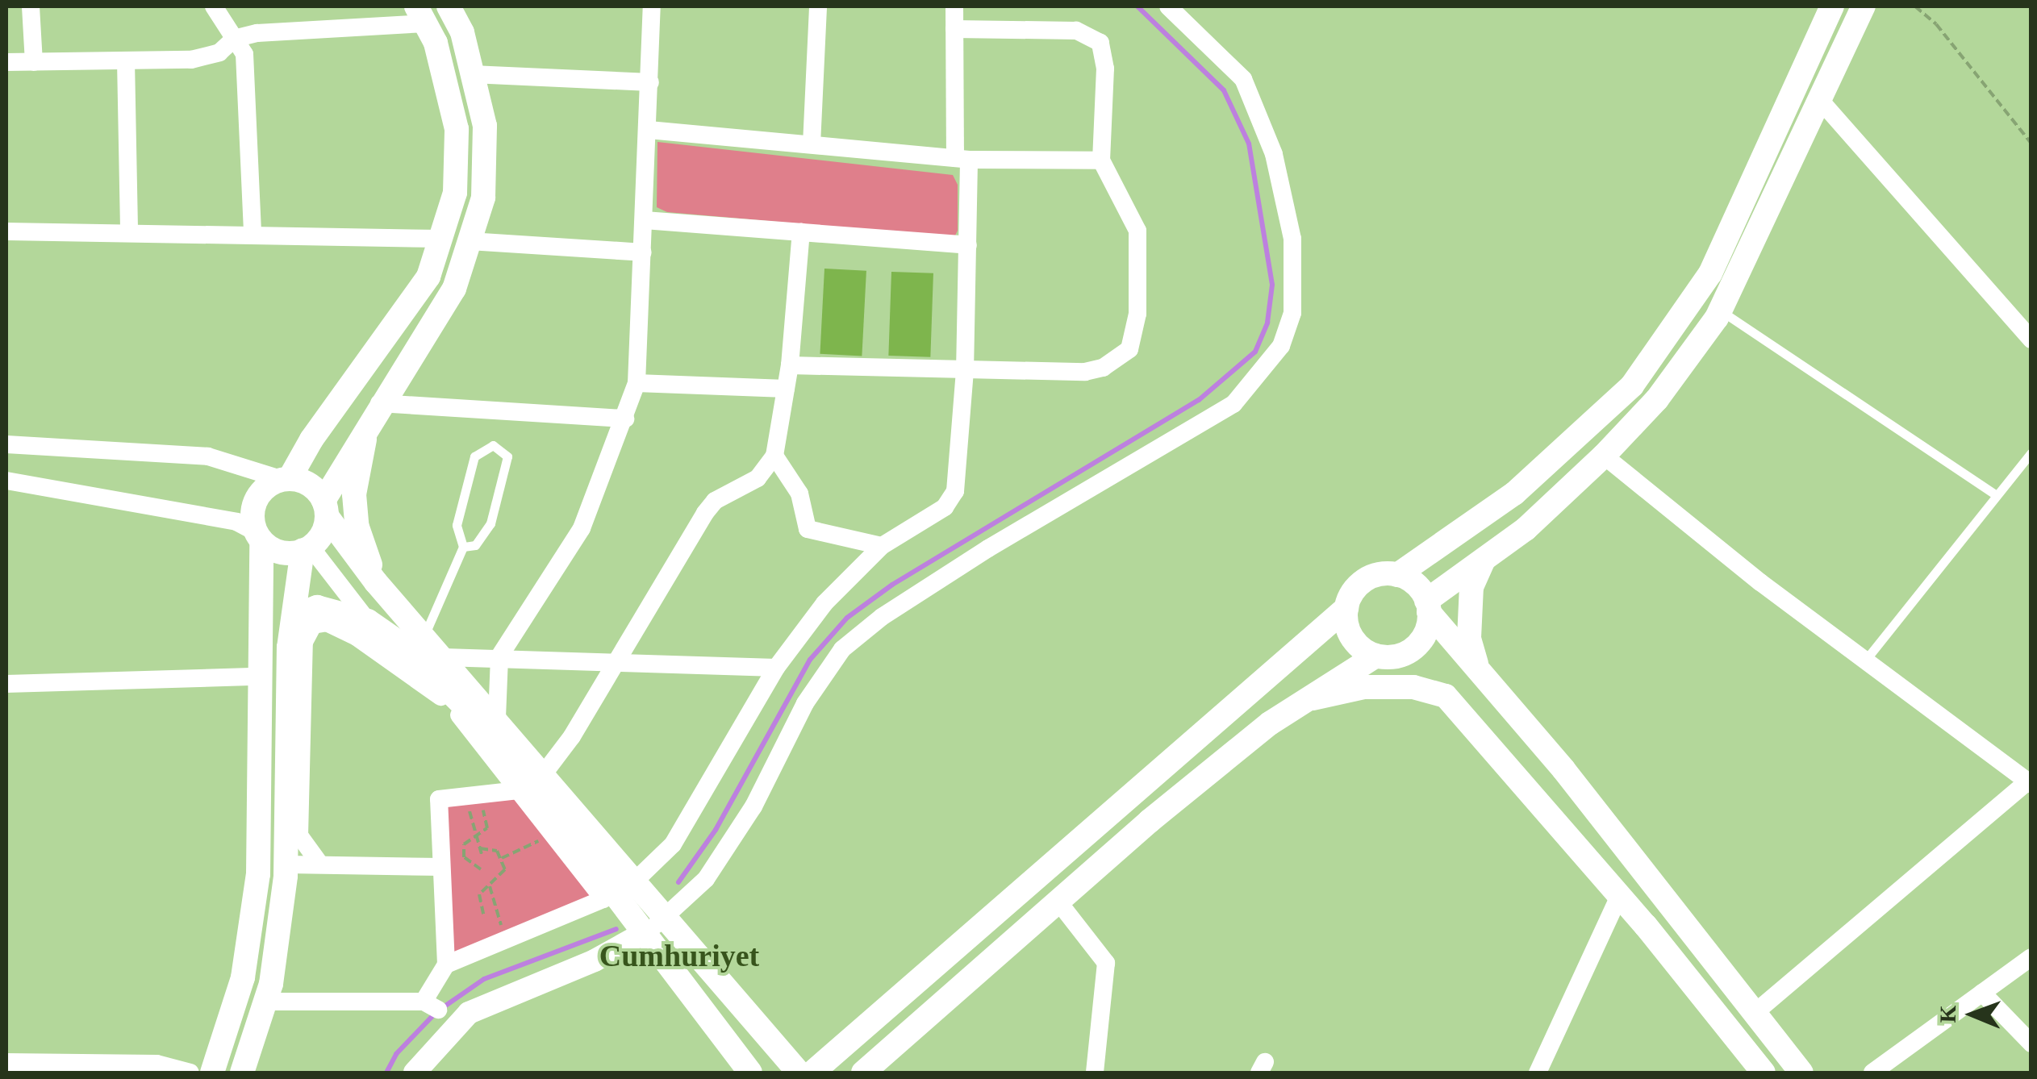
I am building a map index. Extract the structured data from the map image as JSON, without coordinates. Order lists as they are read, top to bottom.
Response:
{
  "districts": ["Cumhuriyet"],
  "north": "left"
}
